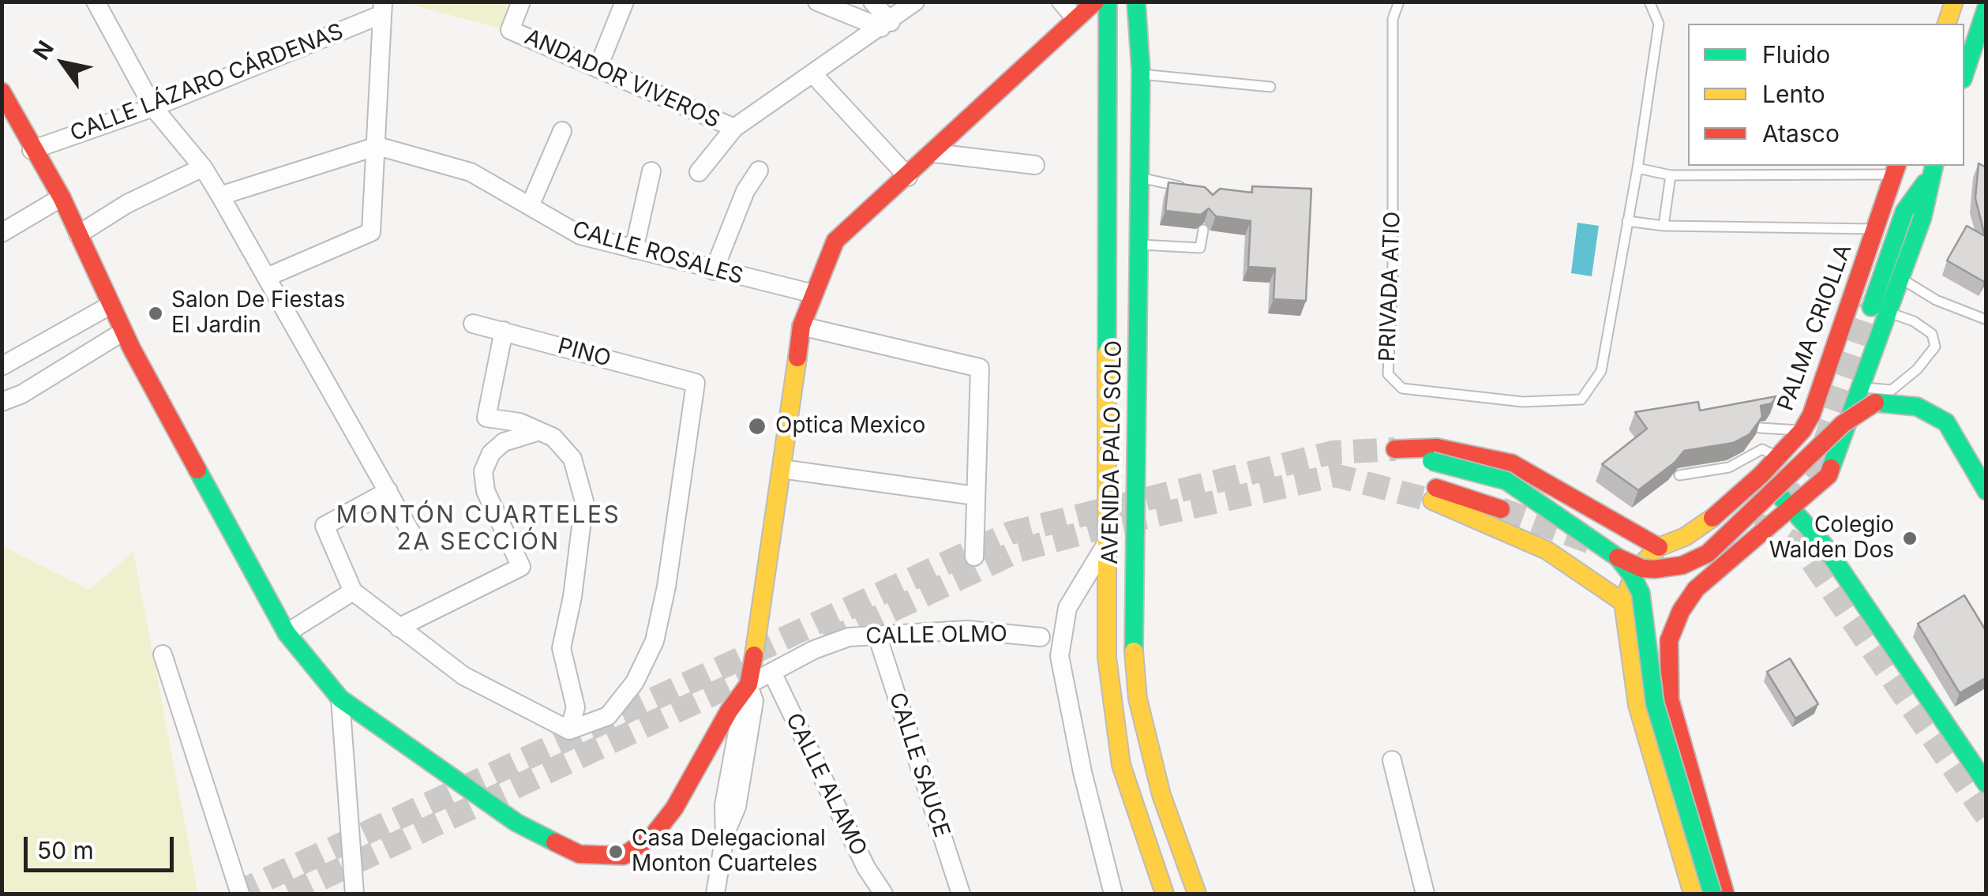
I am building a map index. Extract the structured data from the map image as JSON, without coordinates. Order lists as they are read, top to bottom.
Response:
{
  "streets": {
    "main road": ["PALMA CRIOLLA", "AVENIDA PALO SOLO"],
    "street": [
      "ANDADOR VIVEROS",
      "CALLE LÁZARO CÁRDENAS",
      "CALLE ROSALES",
      "PINO",
      "CALLE OLMO",
      "CALLE SAUCE",
      "CALLE ALAMO"
    ],
    "lane": ["PRIVADA ATIO"]
  },
  "crossings": [
    ["CALLE OLMO", "CALLE SAUCE"],
    ["CALLE OLMO", "CALLE ALAMO"]
  ],
  "districts": ["MONTÓN CUARTELES 2A SECCIÓN"],
  "places": [
    "Salon De Fiestas El Jardin",
    "Optica Mexico",
    "Colegio Walden Dos",
    "Casa Delegacional Monton Cuarteles"
  ],
  "legend": ["Fluido", "Lento", "Atasco"],
  "scale_bar": "50 m",
  "north": "top left"
}
